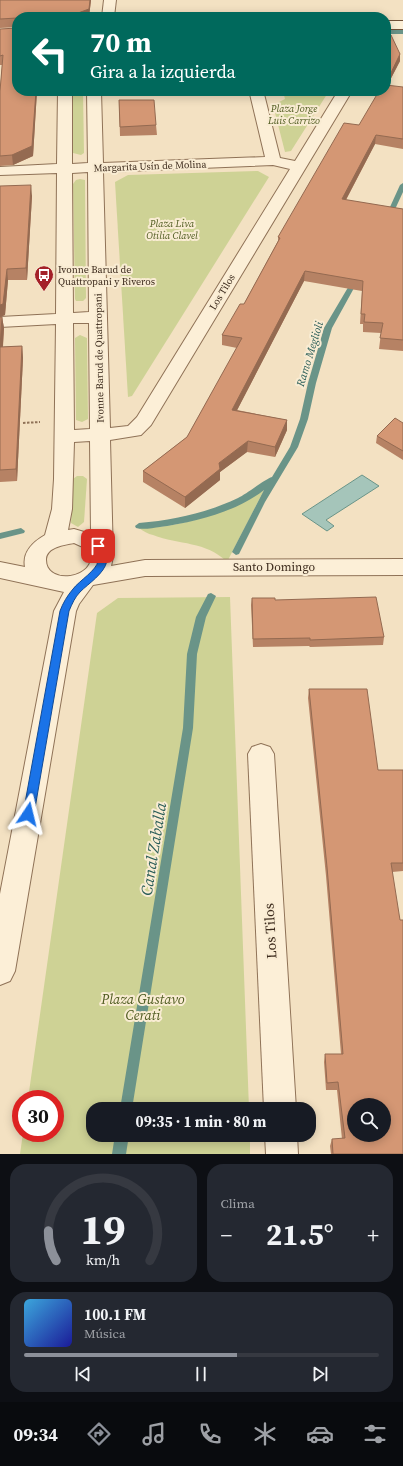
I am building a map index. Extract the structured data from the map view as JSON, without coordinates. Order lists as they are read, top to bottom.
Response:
{
  "streets": {
    "street": [
      "Margarita Usín de Molina",
      "Los Tilos",
      "Ivonne Barud de Quattropani",
      "Santo Domingo"
    ]
  },
  "crossings": [
    ["Margarita Usín de Molina", "Los Tilos"],
    ["Margarita Usín de Molina", "Ivonne Barud de Quattropani"],
    ["Los Tilos", "Ivonne Barud de Quattropani"],
    ["Ivonne Barud de Quattropani", "Santo Domingo"]
  ],
  "water": ["Ramo Meglioli", "Canal Zaballa"],
  "parks": ["Plaza Jorge Luis Carrizo", "Plaza Liva Otilia Clavel", "Plaza Gustavo Cerati"],
  "places": {
    "bus stop": ["Ivonne Barud de Quattropani y Riveros"]
  },
  "page": {
    "turn": ["70 m", "Gira a la izquierda"],
    "limit": "30",
    "trip": "09:35 · 1 min · 80 m",
    "tile": "Clima",
    "heat": ["−", "21.5°", "+"],
    "song": ["100.1 FM", "Música"],
    "tabs": "09:34",
    "gauge": ["19", "km/h"]
  }
}
